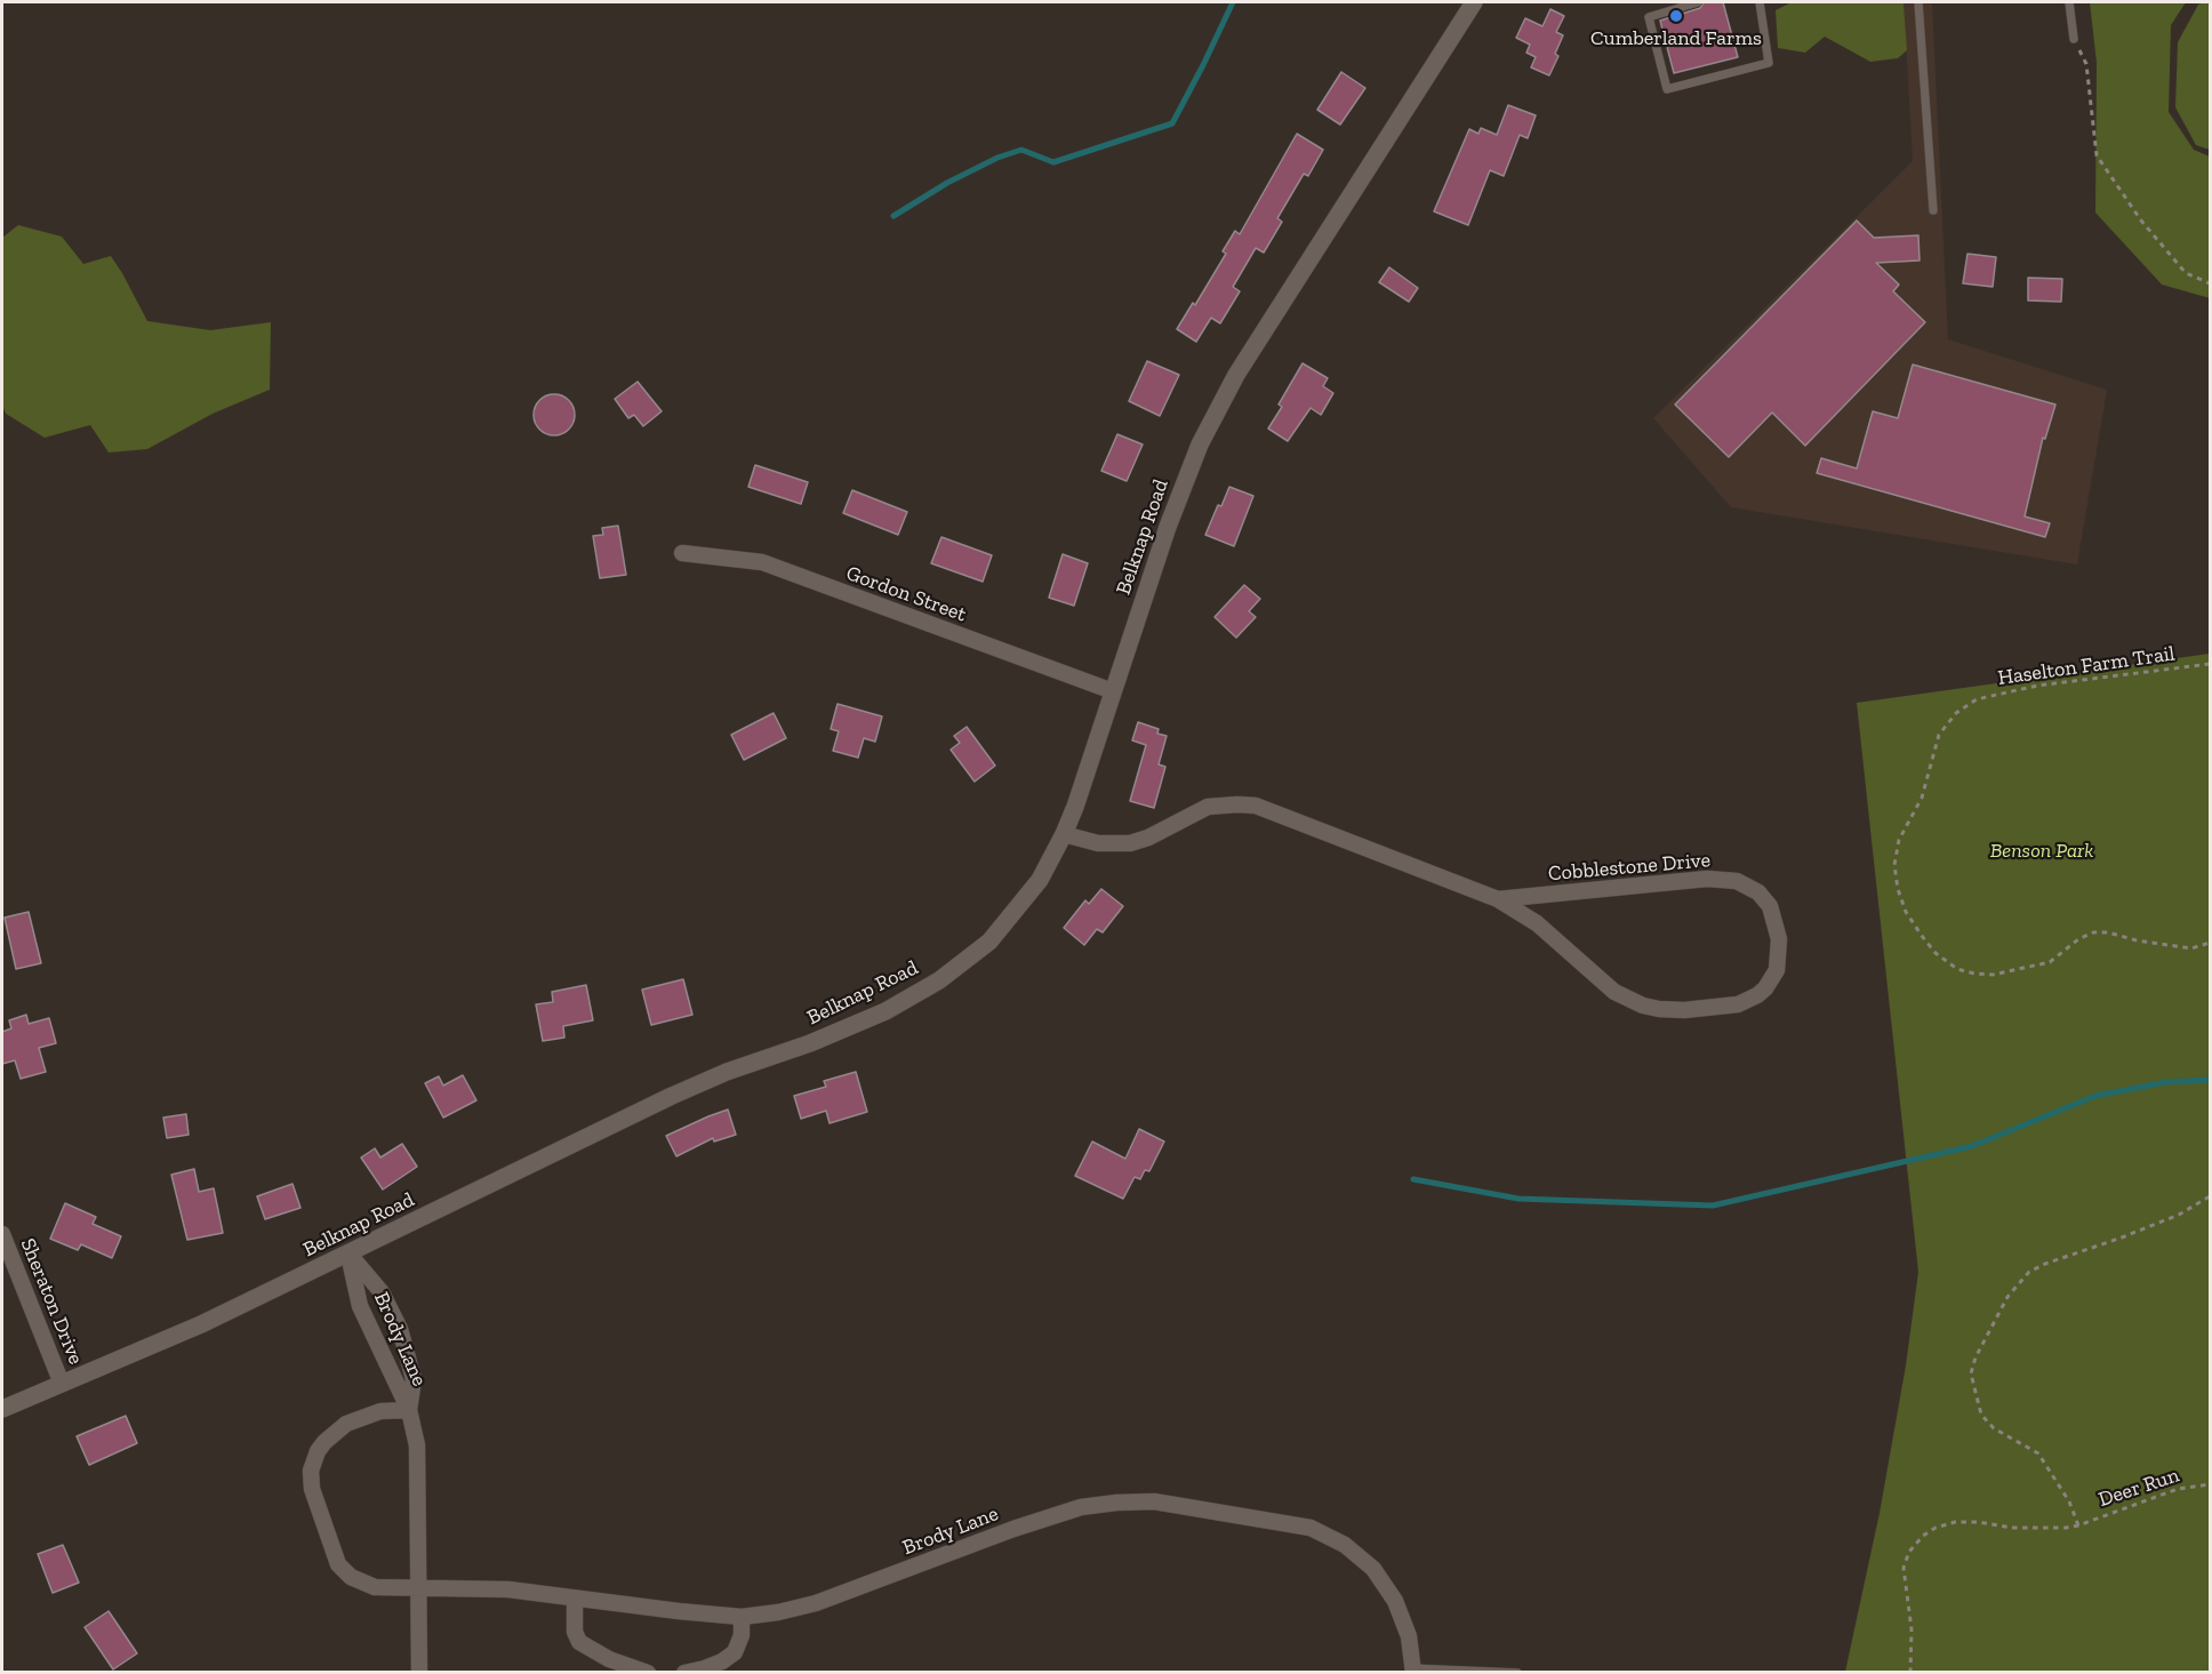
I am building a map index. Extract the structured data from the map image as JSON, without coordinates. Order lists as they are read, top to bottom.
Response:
{
  "streets": {
    "street": [
      "Belknap Road",
      "Gordon Street",
      "Cobblestone Drive",
      "Sheraton Drive",
      "Brody Lane"
    ],
    "path": ["Haselton Farm Trail", "Deer Run"]
  },
  "crossings": [
    ["Belknap Road", "Gordon Street"],
    ["Belknap Road", "Cobblestone Drive"],
    ["Belknap Road", "Sheraton Drive"],
    ["Belknap Road", "Brody Lane"]
  ],
  "parks": ["Benson Park"],
  "places": ["Cumberland Farms"]
}
